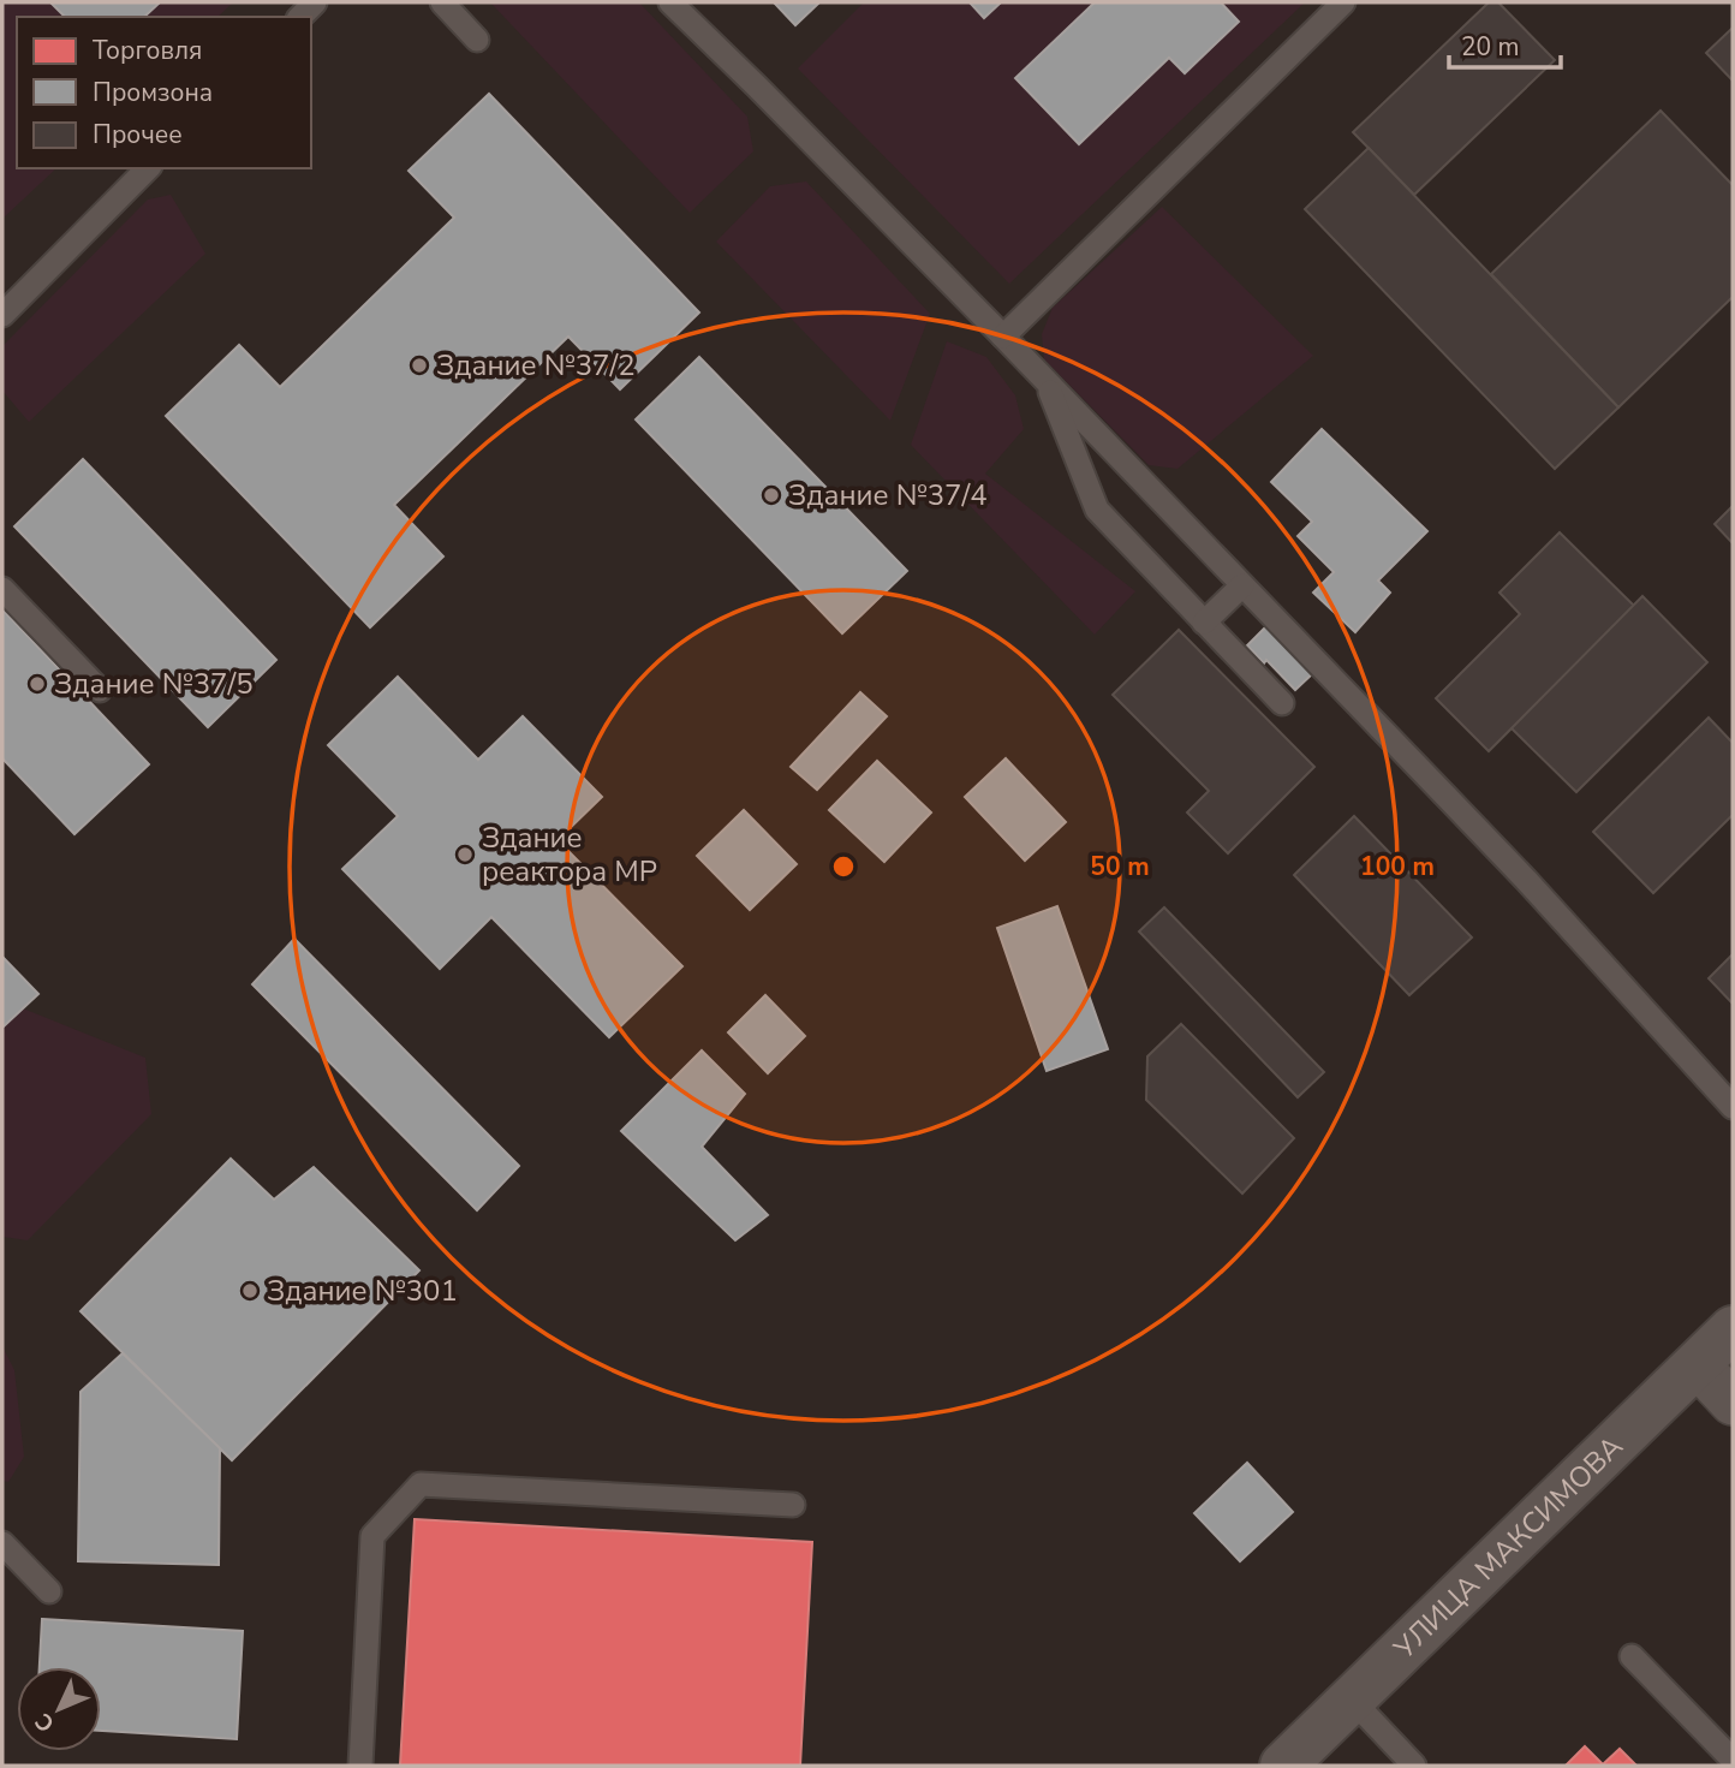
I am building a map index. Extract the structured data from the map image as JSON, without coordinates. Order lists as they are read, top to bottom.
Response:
{
  "streets": {
    "street": ["УЛИЦА МАКСИМОВА"]
  },
  "places": [
    "Здание №37/2",
    "Здание №37/4",
    "Здание №37/5",
    "Здание реактора МР",
    "Здание №301"
  ],
  "legend": ["Торговля", "Промзона", "Прочее"],
  "scale_bar": "20 m",
  "north": "bottom left",
  "rings": ["50 m", "100 m"]
}
